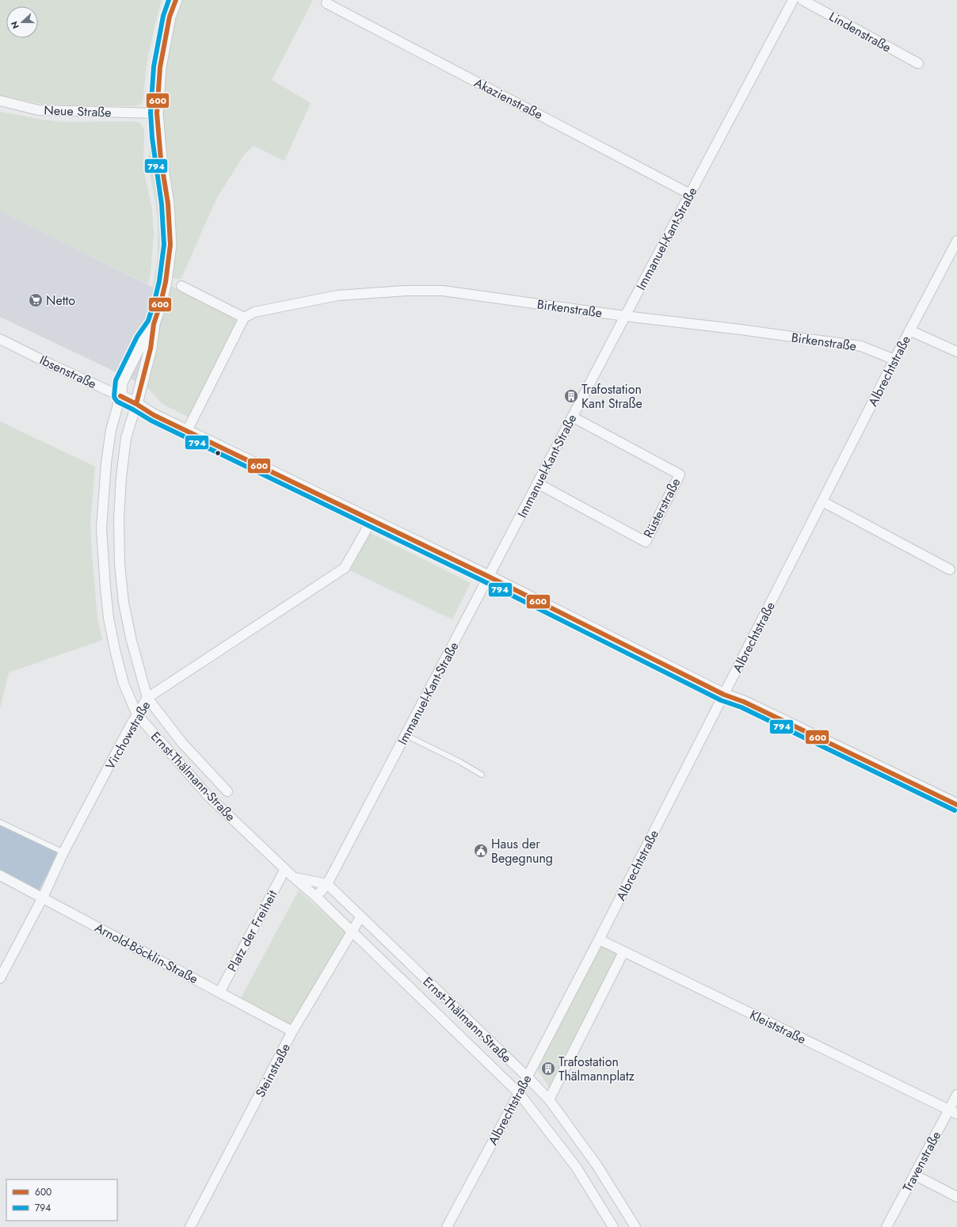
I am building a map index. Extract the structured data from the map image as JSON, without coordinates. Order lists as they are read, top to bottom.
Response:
{
  "streets": {
    "street": [
      "Lindenstraße",
      "Akazienstraße",
      "Neue Straße",
      "Immanuel-Kant-Straße",
      "Birkenstraße",
      "Albrechtstraße",
      "Ibsenstraße",
      "Rüsterstraße",
      "Virchowstraße",
      "Ernst-Thälmann-Straße",
      "Platz der Freiheit",
      "Arnold-Böcklin-Straße",
      "Kleiststraße",
      "Steinstraße",
      "Travenstraße"
    ]
  },
  "crossings": [
    ["Akazienstraße", "Immanuel-Kant-Straße"],
    ["Immanuel-Kant-Straße", "Birkenstraße"],
    ["Immanuel-Kant-Straße", "Ibsenstraße"],
    ["Immanuel-Kant-Straße", "Rüsterstraße"],
    ["Immanuel-Kant-Straße", "Ernst-Thälmann-Straße"],
    ["Birkenstraße", "Albrechtstraße"],
    ["Albrechtstraße", "Ibsenstraße"],
    ["Albrechtstraße", "Ernst-Thälmann-Straße"],
    ["Albrechtstraße", "Kleiststraße"],
    ["Ibsenstraße", "Virchowstraße"],
    ["Ibsenstraße", "Ernst-Thälmann-Straße"],
    ["Virchowstraße", "Ernst-Thälmann-Straße"],
    ["Virchowstraße", "Arnold-Böcklin-Straße"],
    ["Ernst-Thälmann-Straße", "Platz der Freiheit"],
    ["Ernst-Thälmann-Straße", "Steinstraße"],
    ["Platz der Freiheit", "Arnold-Böcklin-Straße"],
    ["Arnold-Böcklin-Straße", "Steinstraße"],
    ["Kleiststraße", "Travenstraße"]
  ],
  "places": {
    "supermarket": ["Netto"],
    "building": ["Trafostation Kant Straße", "Trafostation Thälmannplatz"],
    "public building": ["Haus der Begegnung"]
  },
  "lines": ["transit line 600", "transit line 794"],
  "legend": ["600", "794"],
  "north": "left"
}
